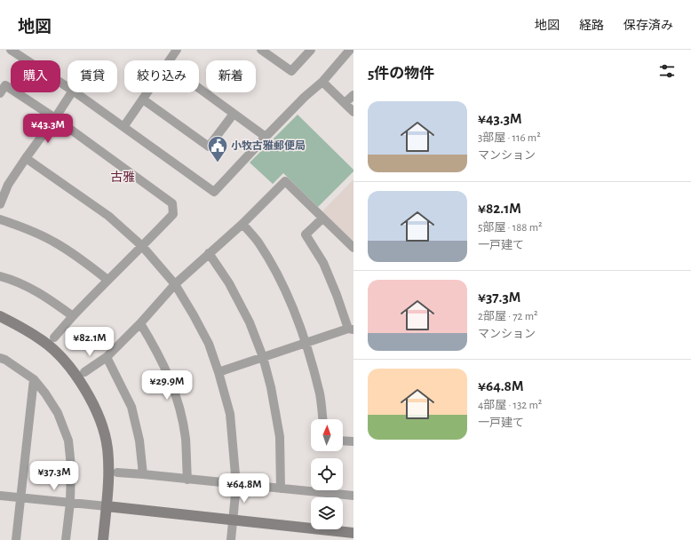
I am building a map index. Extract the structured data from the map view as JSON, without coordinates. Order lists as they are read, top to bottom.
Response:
{
  "districts": ["古雅"],
  "places": {
    "public building": ["小牧古雅郵便局"]
  },
  "north": "top",
  "page": {
    "header": "地図",
    "nav": ["地図", "経路", "保存済み"],
    "heading": "5件の物件",
    "chip": [
      "購入",
      "賃貸",
      "絞り込み",
      "新着"
    ],
    "list": [
      {
        "name": "¥43.3M",
        "note": "3部屋 · 116 m² · マンション"
      },
      {
        "name": "¥82.1M",
        "note": "5部屋 · 188 m² · 一戸建て"
      },
      {
        "name": "¥37.3M",
        "note": "2部屋 · 72 m² · マンション"
      },
      {
        "name": "¥64.8M",
        "note": "4部屋 · 132 m² · 一戸建て"
      }
    ],
    "price": [
      "¥43.3M",
      "¥82.1M",
      "¥29.9M",
      "¥37.3M",
      "¥64.8M"
    ]
  }
}
